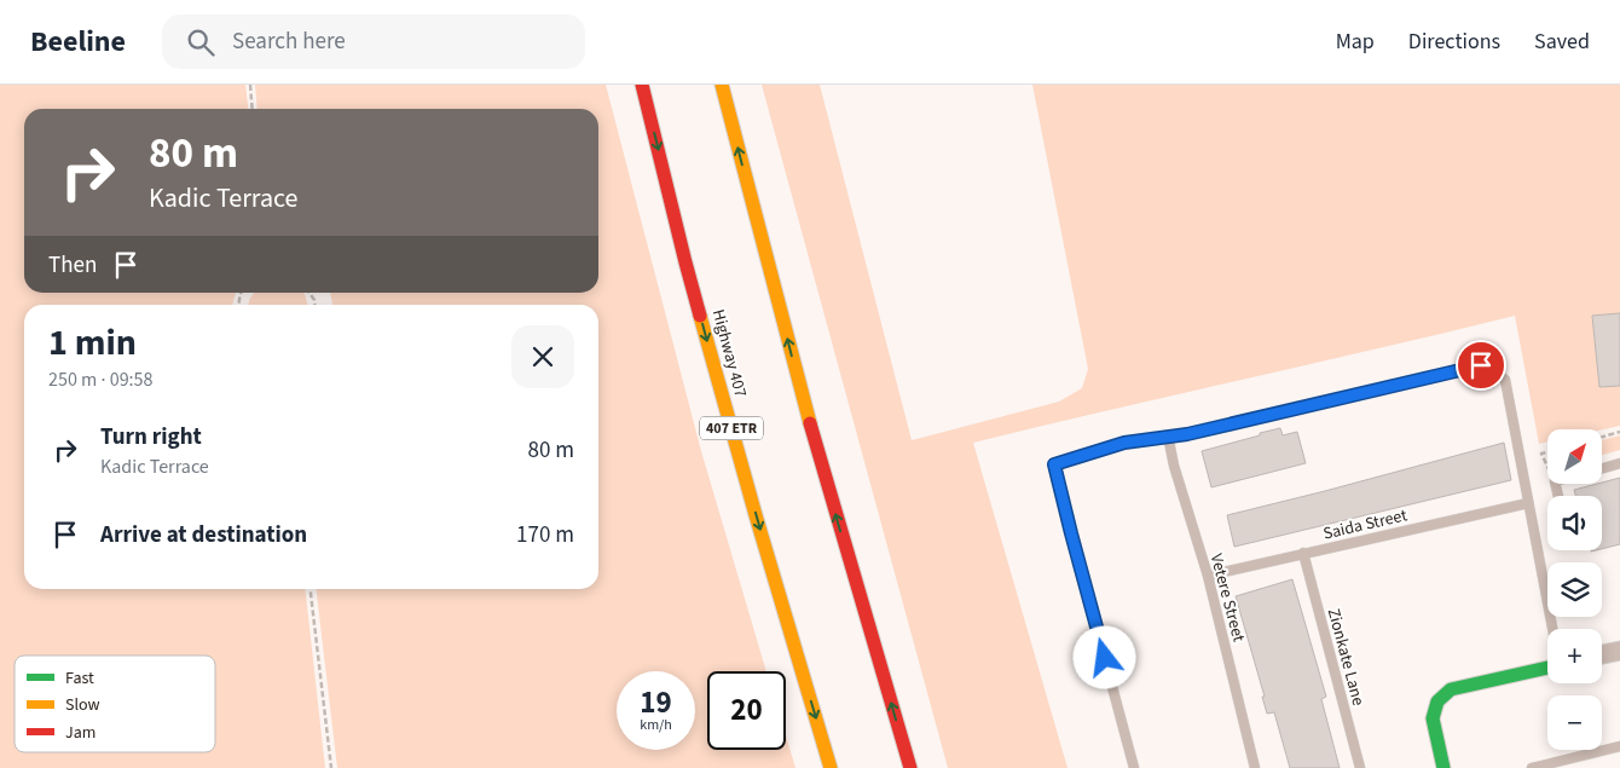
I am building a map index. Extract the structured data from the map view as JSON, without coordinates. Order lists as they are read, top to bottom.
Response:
{
  "streets": {
    "main road": ["Highway 407", "407 ETR"],
    "lane": ["Saida Street", "Vetere Street", "Zionkate Lane"]
  },
  "crossings": [
    ["Saida Street", "Vetere Street"],
    ["Saida Street", "Zionkate Lane"]
  ],
  "legend": ["Fast", "Slow", "Jam"],
  "north": "top right",
  "page": {
    "header": "Beeline",
    "search": "Search here",
    "nav": ["Map", "Directions", "Saved"],
    "turn": ["80 m", "Kadic Terrace"],
    "then": "Then",
    "heading": ["1 min", "250 m · 09:58"],
    "list": [
      {
        "name": "Turn right",
        "note": "Kadic Terrace",
        "value": "80 m"
      },
      {
        "name": "Arrive at destination",
        "value": "170 m"
      }
    ],
    "map_buttons": ["+", "−"],
    "speed": "19 km/h",
    "limit": "20"
  }
}
